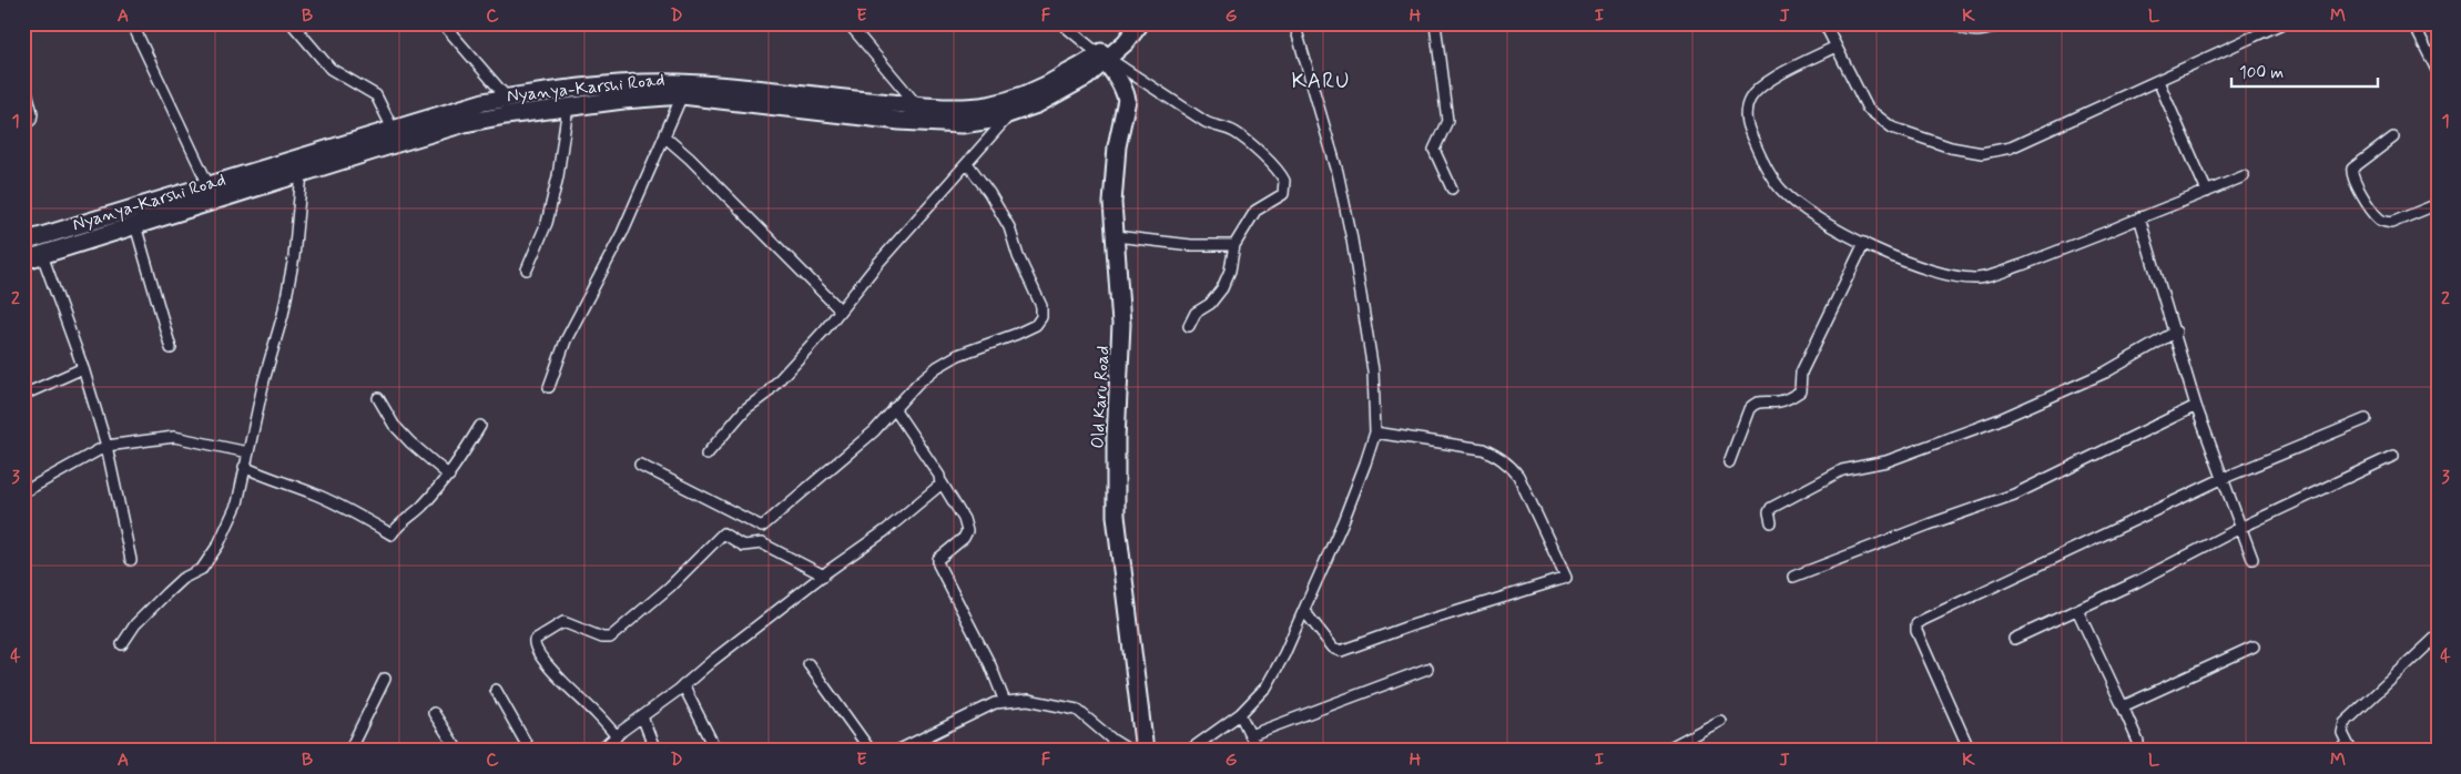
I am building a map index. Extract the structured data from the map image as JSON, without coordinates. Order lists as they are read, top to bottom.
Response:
{
  "streets": {
    "main road": ["Nyanya-Karshi Road", "Old Karu Road"]
  },
  "crossings": [
    ["Nyanya-Karshi Road", "Old Karu Road"]
  ],
  "districts": ["KARU"],
  "scale_bar": "100 m",
  "grid": {
    "columns": [
      "A",
      "B",
      "C",
      "D",
      "E",
      "F",
      "G",
      "H",
      "I",
      "J",
      "K",
      "L",
      "M"
    ],
    "rows": [
      "1",
      "2",
      "3",
      "4"
    ]
  }
}
